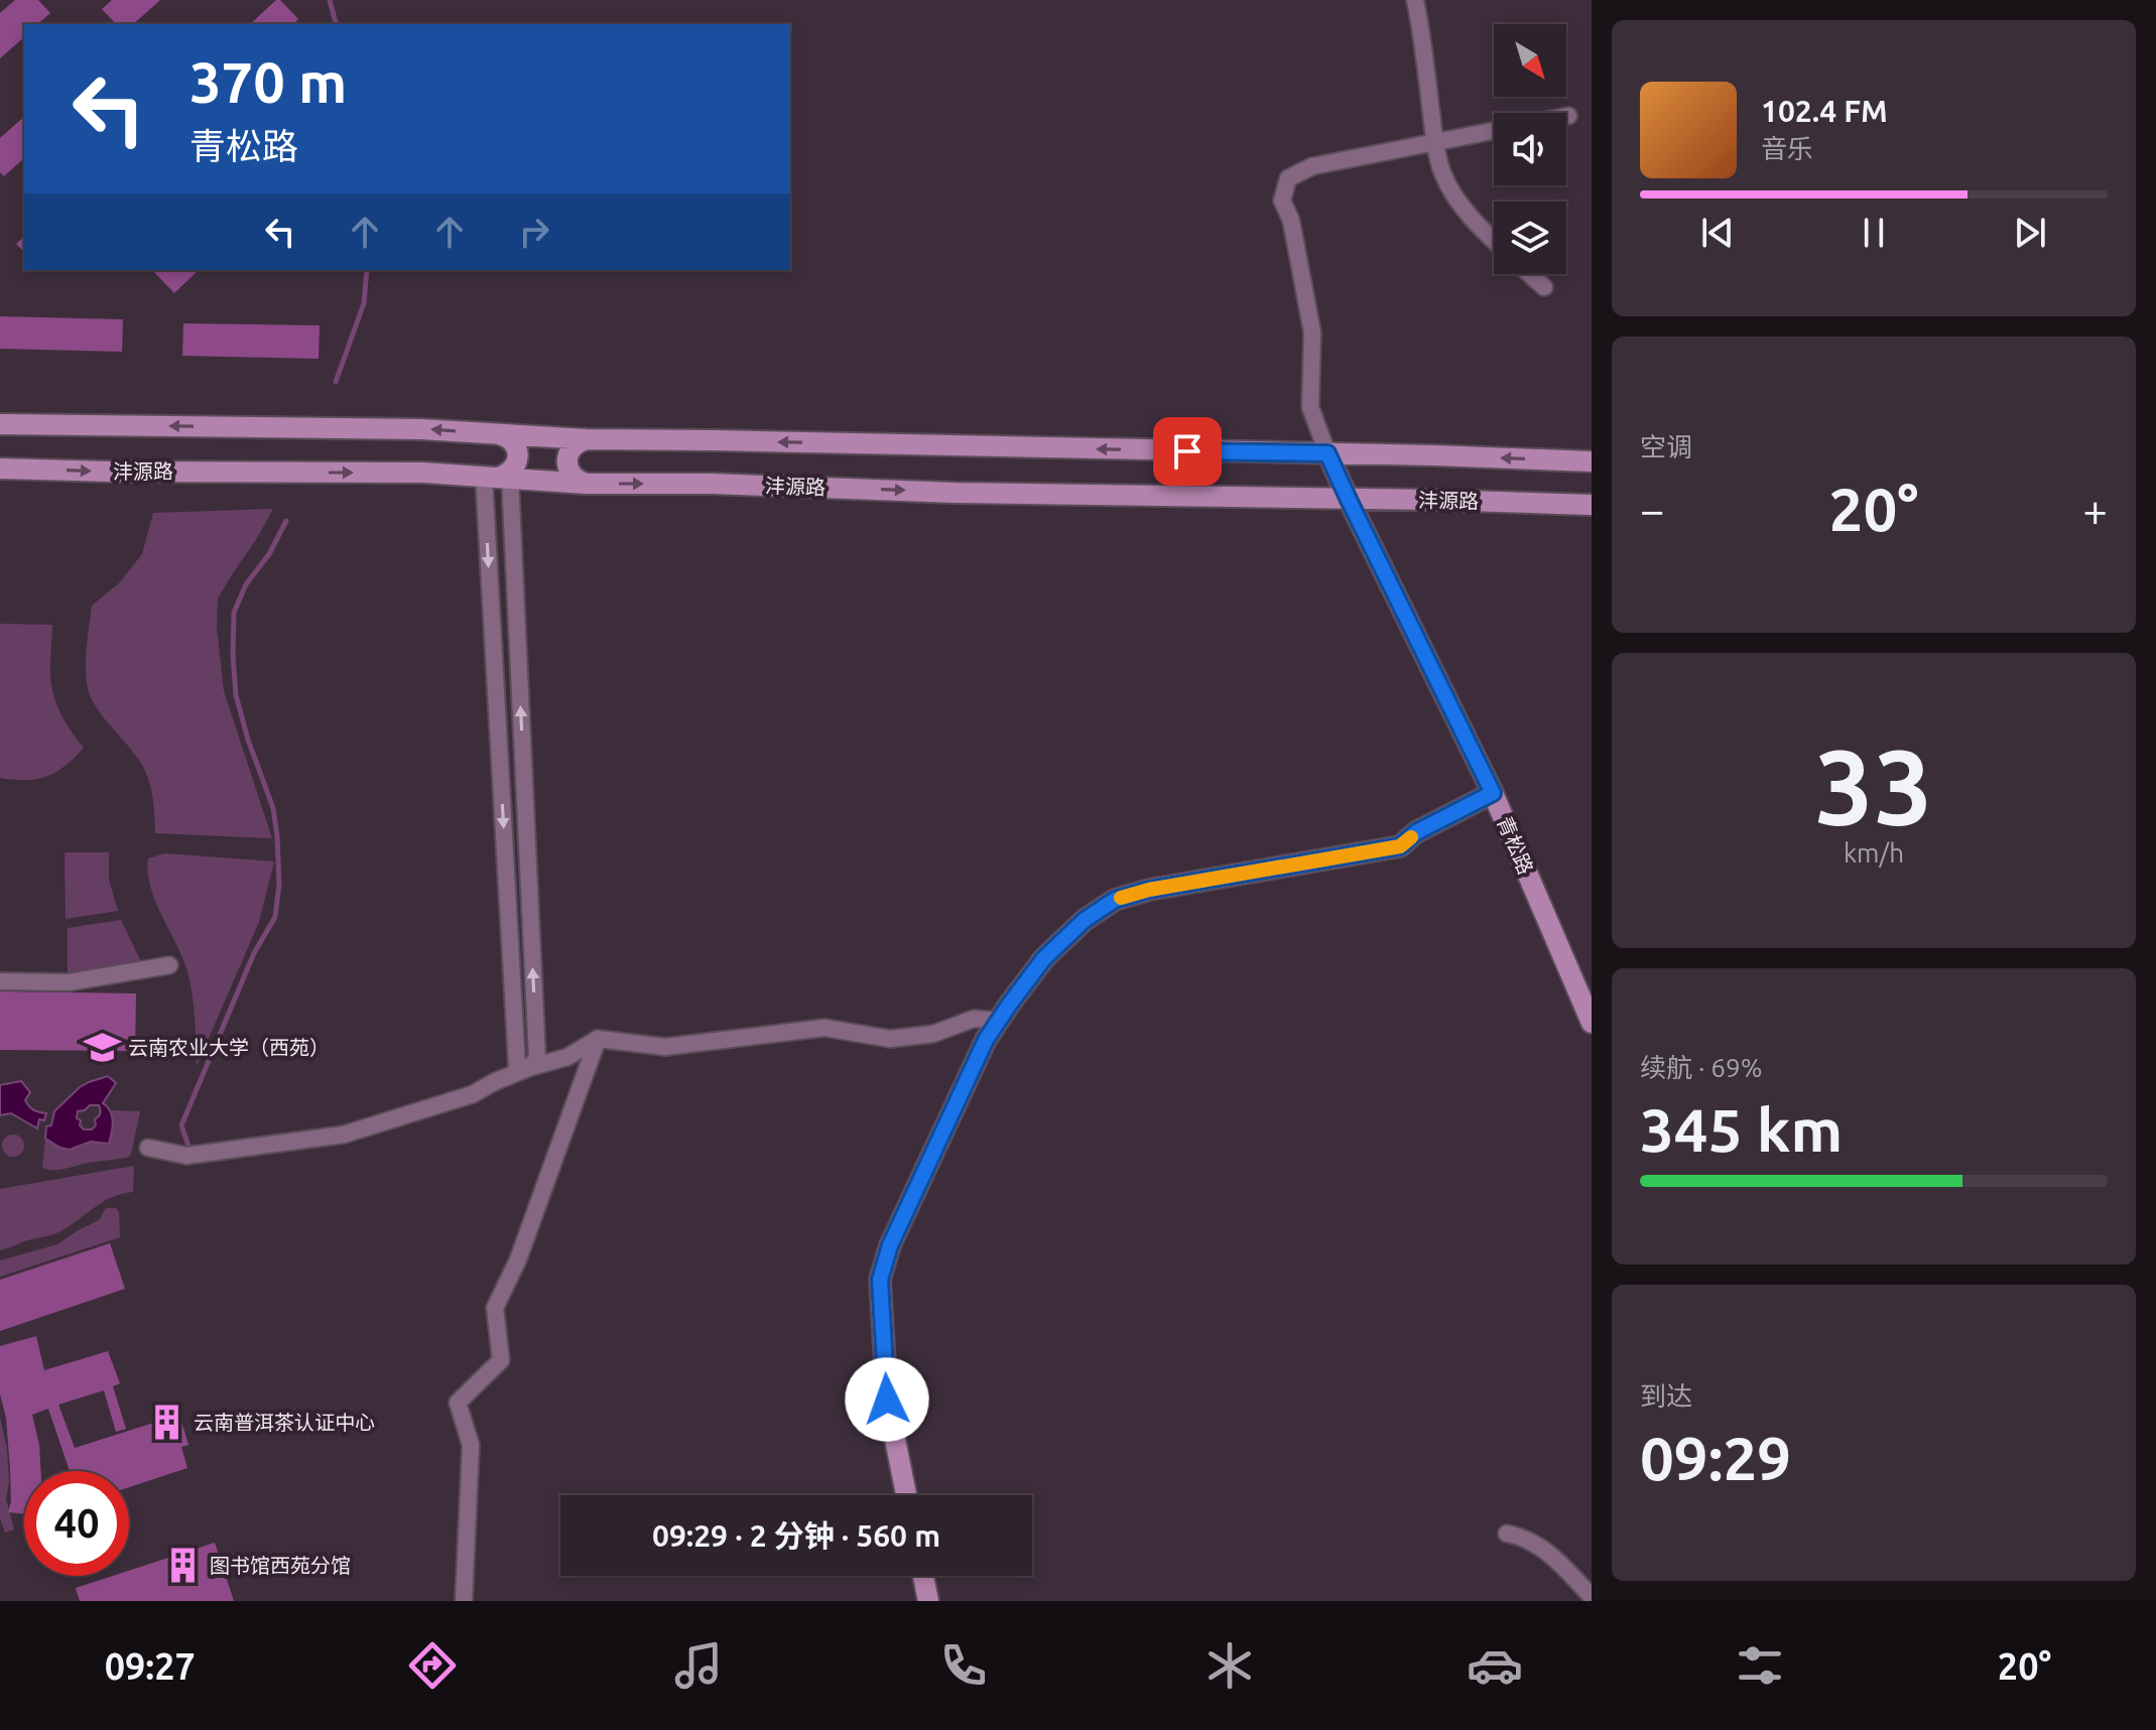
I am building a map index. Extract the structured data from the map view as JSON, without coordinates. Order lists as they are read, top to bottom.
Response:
{
  "streets": {
    "main road": ["沣源路", "青松路"]
  },
  "crossings": [
    ["沣源路", "青松路"]
  ],
  "places": {
    "school or university": ["云南农业大学（西苑）"],
    "building": ["云南普洱茶认证中心", "图书馆西苑分馆"]
  },
  "north": "bottom right",
  "page": {
    "turn": ["370 m", "青松路"],
    "song": ["102.4 FM", "音乐"],
    "tile": [
      "空调",
      ["33", "km/h"],
      ["续航 · 69%", "345 km"],
      ["到达", "09:29"]
    ],
    "heat": ["−", "20°", "+"],
    "limit": "40",
    "trip": "09:29 · 2 分钟 · 560 m",
    "tabs": ["09:27", "20°"]
  }
}
